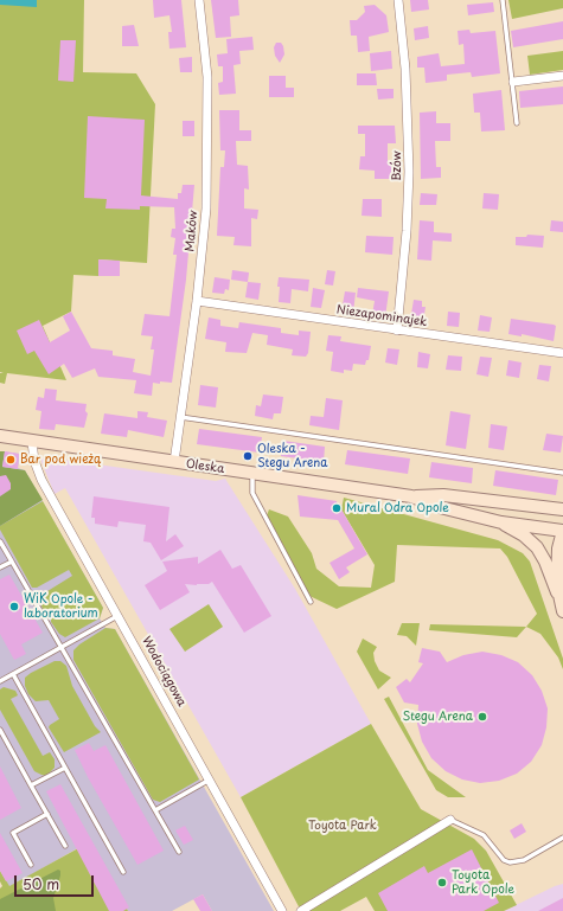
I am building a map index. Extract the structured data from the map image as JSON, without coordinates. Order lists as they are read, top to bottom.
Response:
{
  "streets": {
    "main road": ["Oleska"],
    "street": [
      "Bzów",
      "Maków",
      "Niezapominajek",
      "Wodociągowa"
    ]
  },
  "crossings": [
    ["Bzów", "Niezapominajek"],
    ["Maków", "Niezapominajek"],
    ["Maków", "Oleska"],
    ["Oleska", "Wodociągowa"]
  ],
  "parks": ["Toyota Park"],
  "places": [
    "Oleska - Stegu Arena",
    "Bar pod wieżą",
    "Mural Odra Opole",
    "WiK Opole - laboratorium",
    "Stegu Arena",
    "Toyota Park Opole"
  ],
  "scale_bar": "50 m"
}
